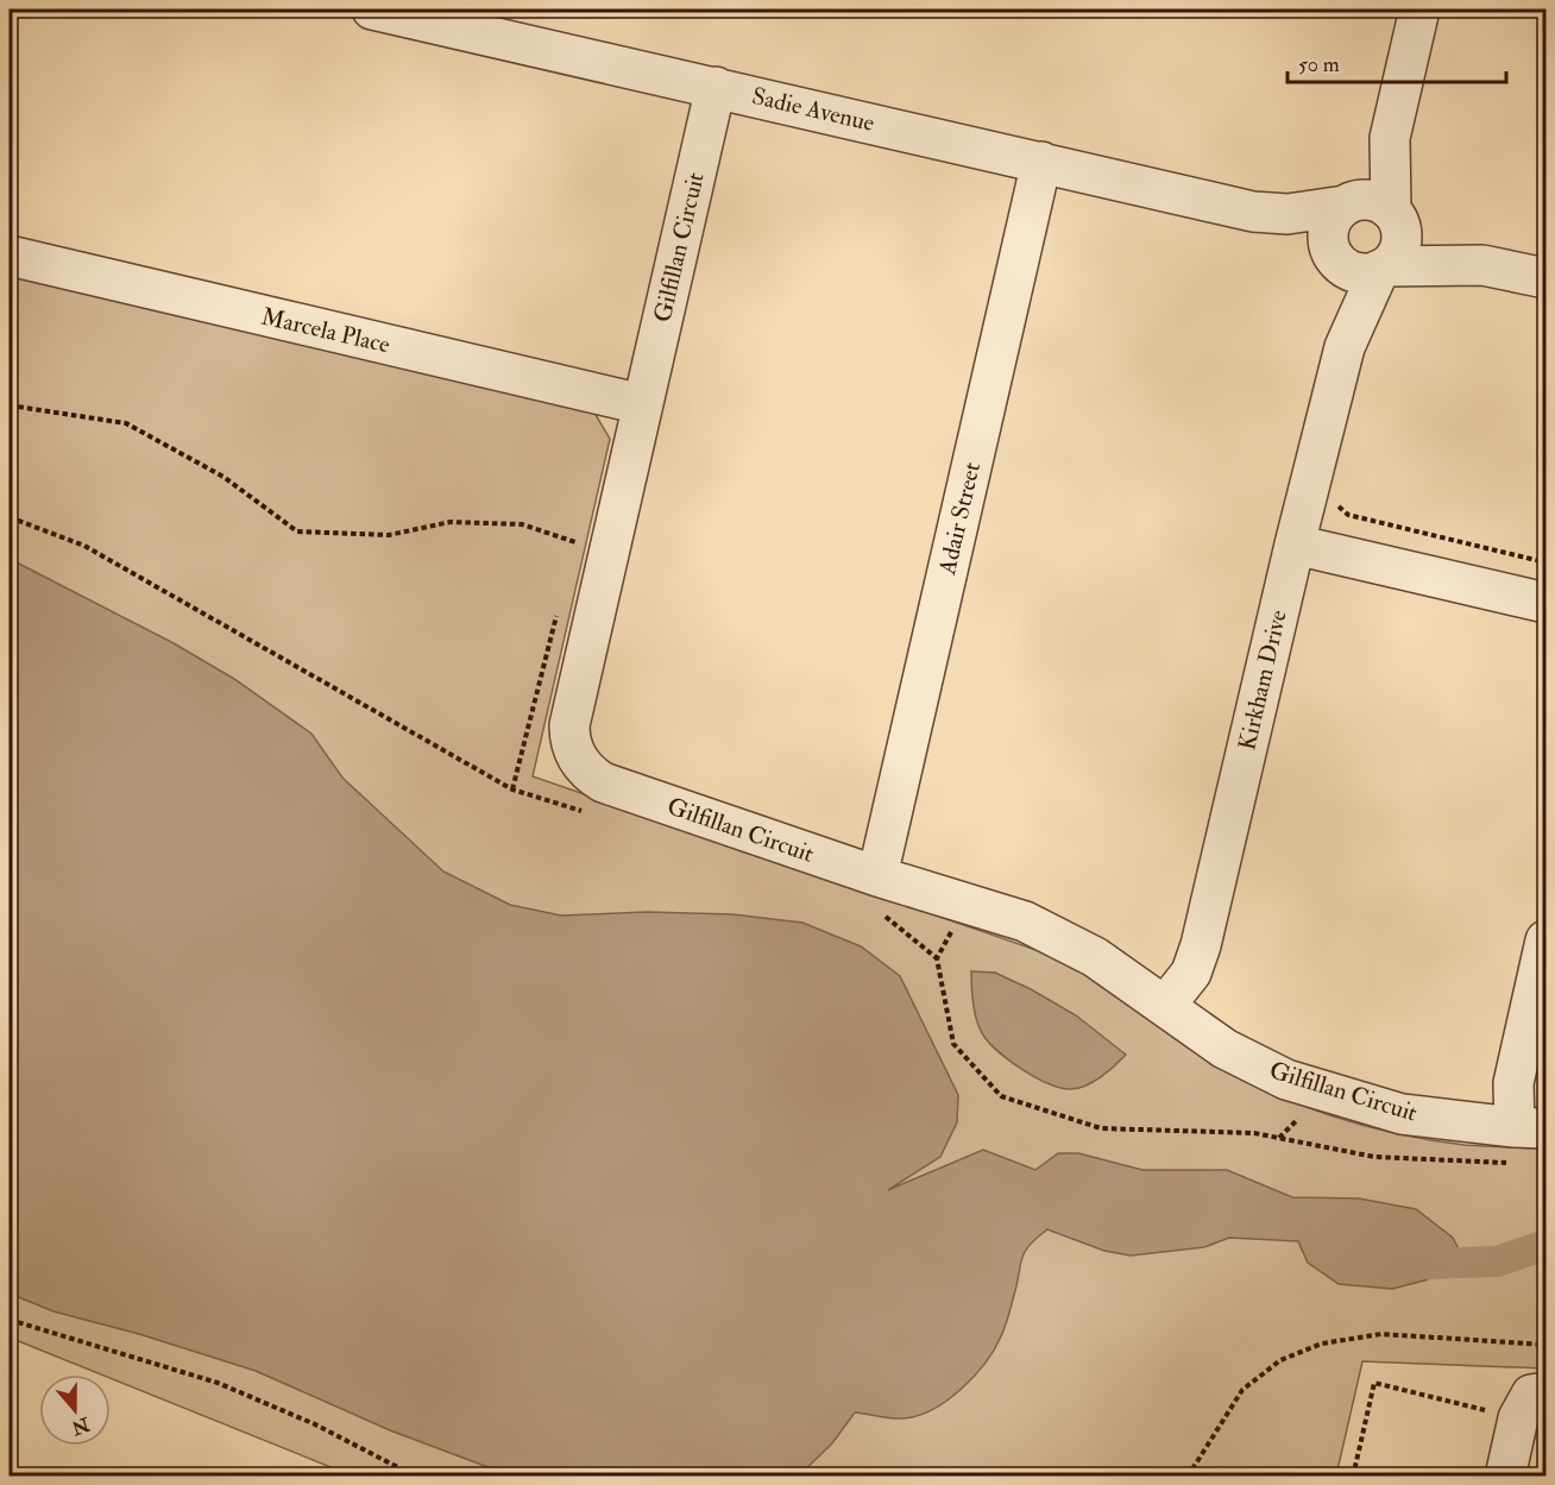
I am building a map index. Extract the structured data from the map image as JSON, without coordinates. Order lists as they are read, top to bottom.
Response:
{
  "streets": {
    "street": [
      "Sadie Avenue",
      "Gilfillan Circuit",
      "Marcela Place",
      "Adair Street",
      "Kirkham Drive"
    ]
  },
  "crossings": [
    ["Sadie Avenue", "Gilfillan Circuit"],
    ["Sadie Avenue", "Adair Street"],
    ["Sadie Avenue", "Kirkham Drive"],
    ["Gilfillan Circuit", "Marcela Place"],
    ["Gilfillan Circuit", "Adair Street"],
    ["Gilfillan Circuit", "Kirkham Drive"]
  ],
  "scale_bar": "50 m",
  "north": "bottom"
}
